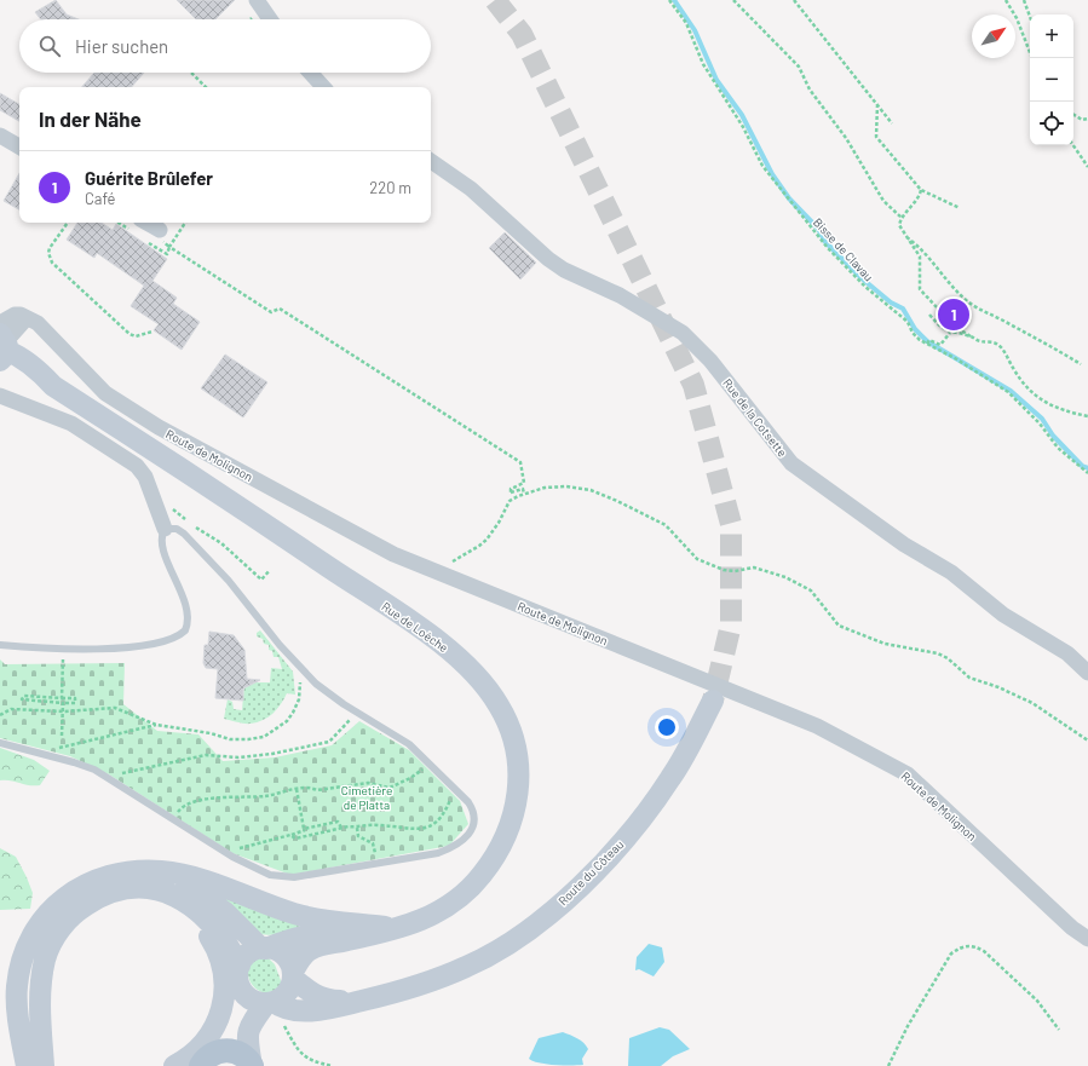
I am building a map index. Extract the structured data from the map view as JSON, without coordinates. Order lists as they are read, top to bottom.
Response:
{
  "streets": {
    "street": [
      "Rue de la Cotsette",
      "Route de Molignon",
      "Rue de Loèche",
      "Route du Côteau"
    ],
    "path": ["Bisse de Clavau"]
  },
  "crossings": [
    ["Route de Molignon", "Rue de Loèche"],
    ["Rue de Loèche", "Route du Côteau"]
  ],
  "parks": ["Cimetière de Platta"],
  "north": "top right",
  "page": {
    "map_buttons": ["+", "−"],
    "search": "Hier suchen",
    "heading": "In der Nähe",
    "list": [
      {
        "mark": "1",
        "name": "Guérite Brûlefer",
        "note": "Café",
        "value": "220 m"
      }
    ],
    "pins": "1"
  }
}
